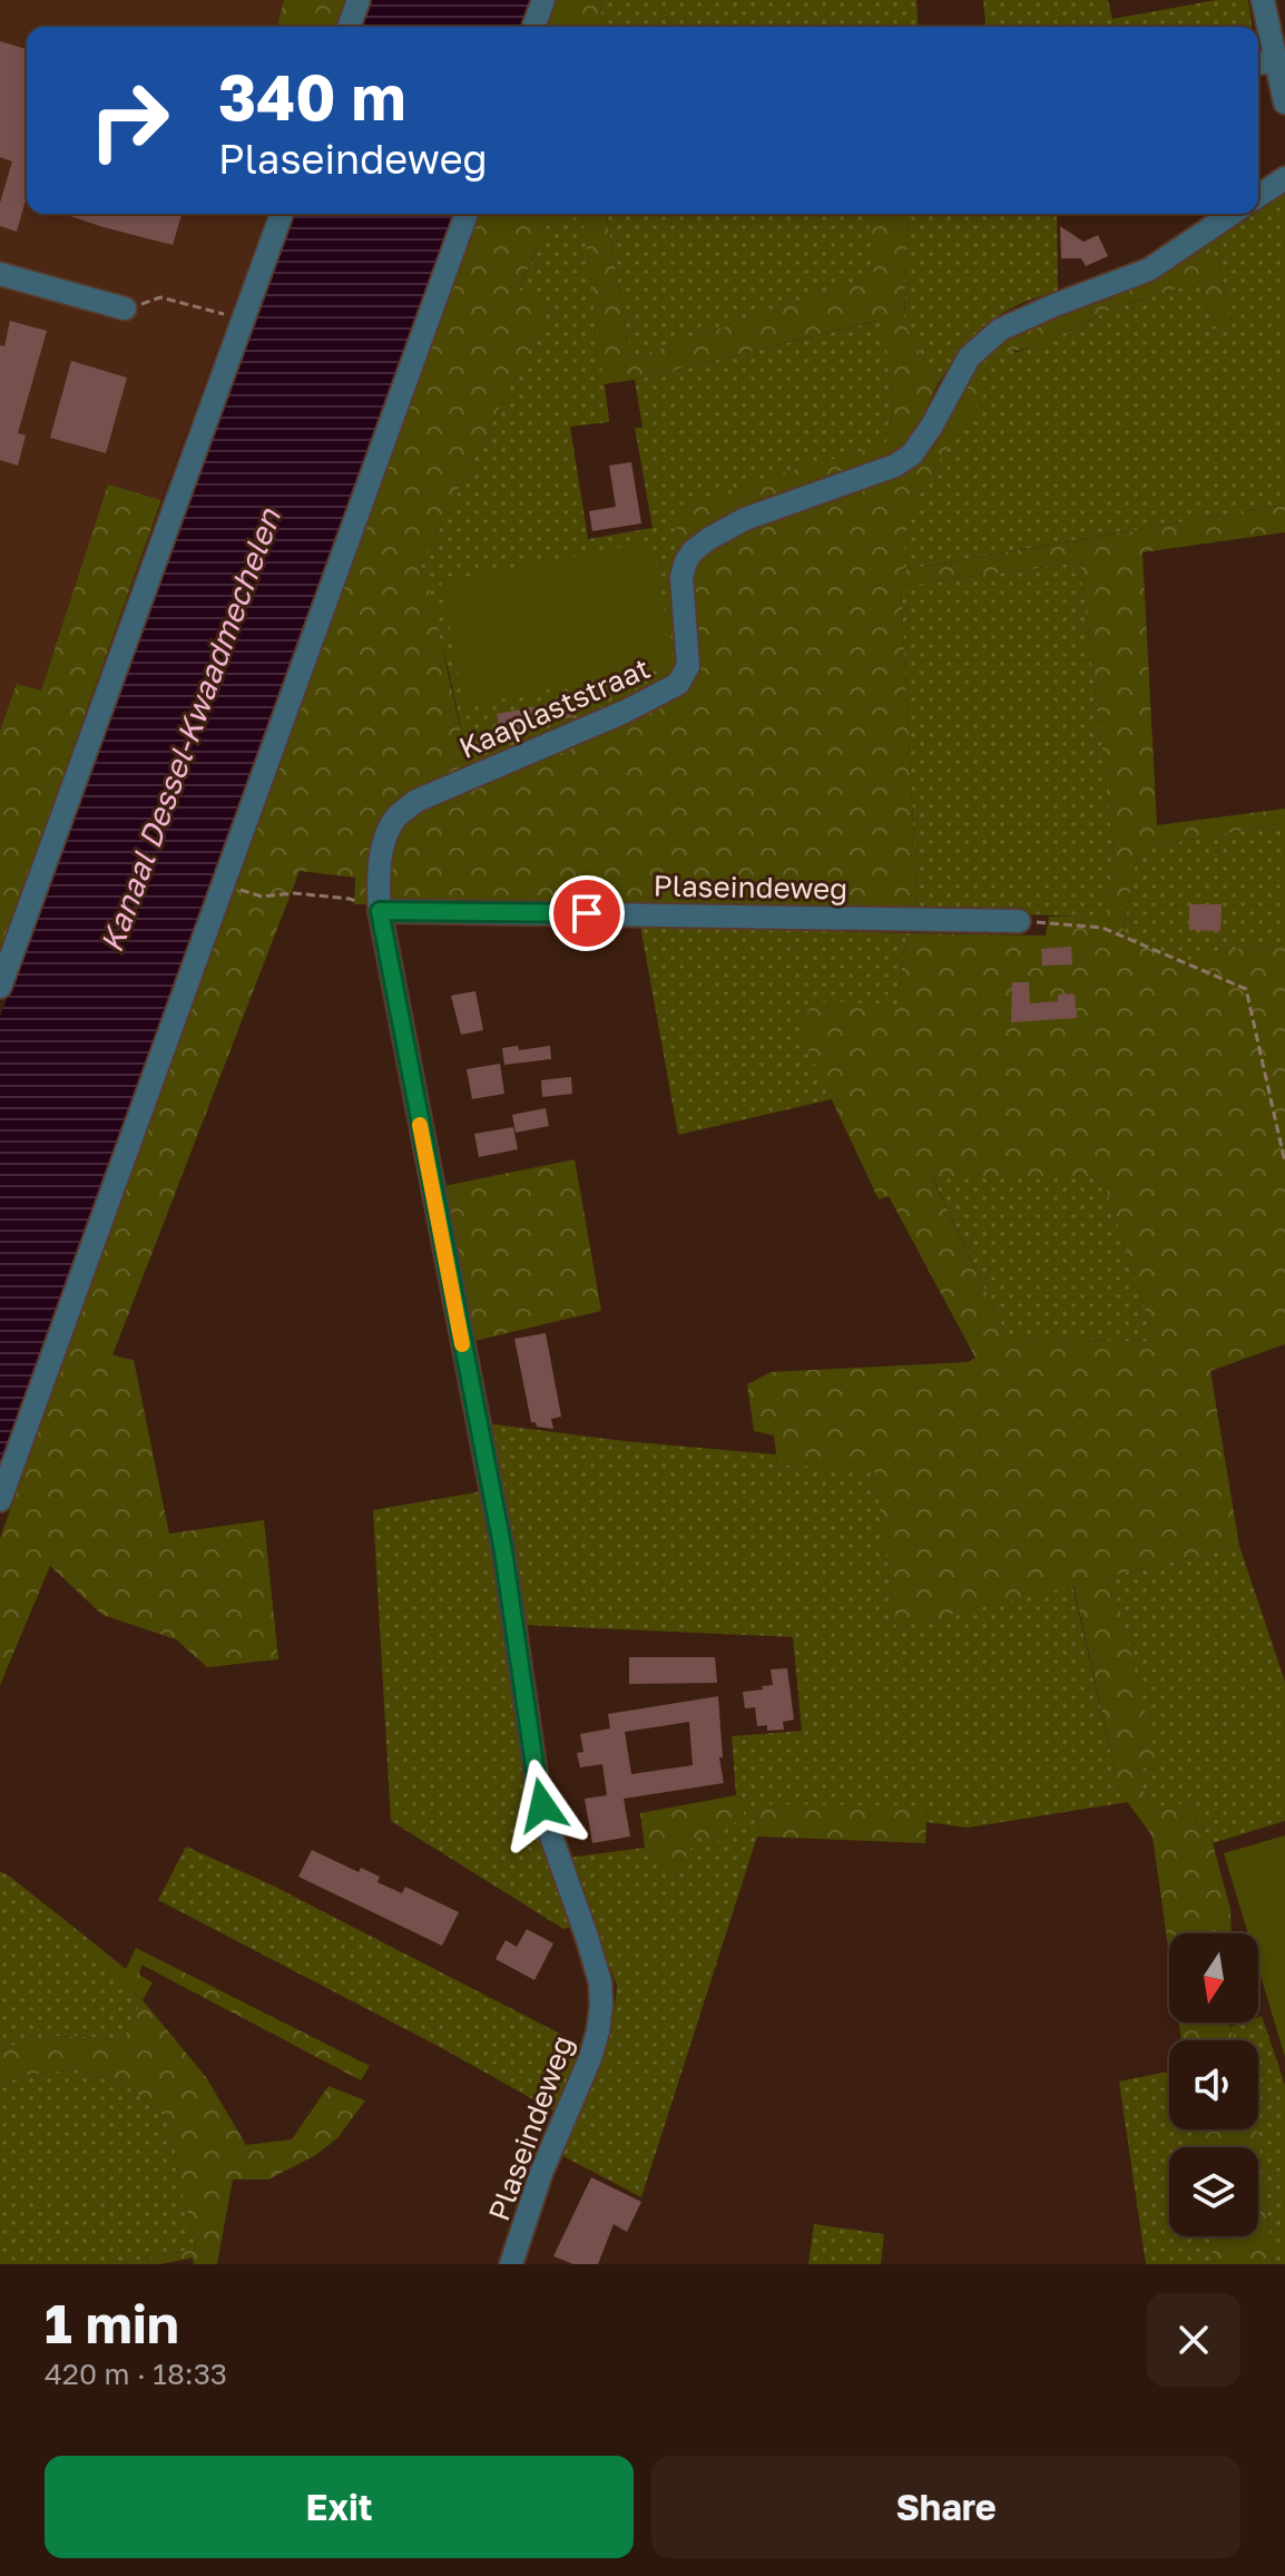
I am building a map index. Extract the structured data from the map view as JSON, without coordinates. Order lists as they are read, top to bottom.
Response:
{
  "streets": {
    "street": ["Kaaplaststraat", "Plaseindeweg"]
  },
  "crossings": [
    ["Kaaplaststraat", "Plaseindeweg"]
  ],
  "water": ["Kanaal Dessel-Kwaadmechelen"],
  "north": "bottom",
  "page": {
    "turn": ["340 m", "Plaseindeweg"],
    "heading": ["1 min", "420 m · 18:33"],
    "buttons": ["Exit", "Share"]
  }
}
